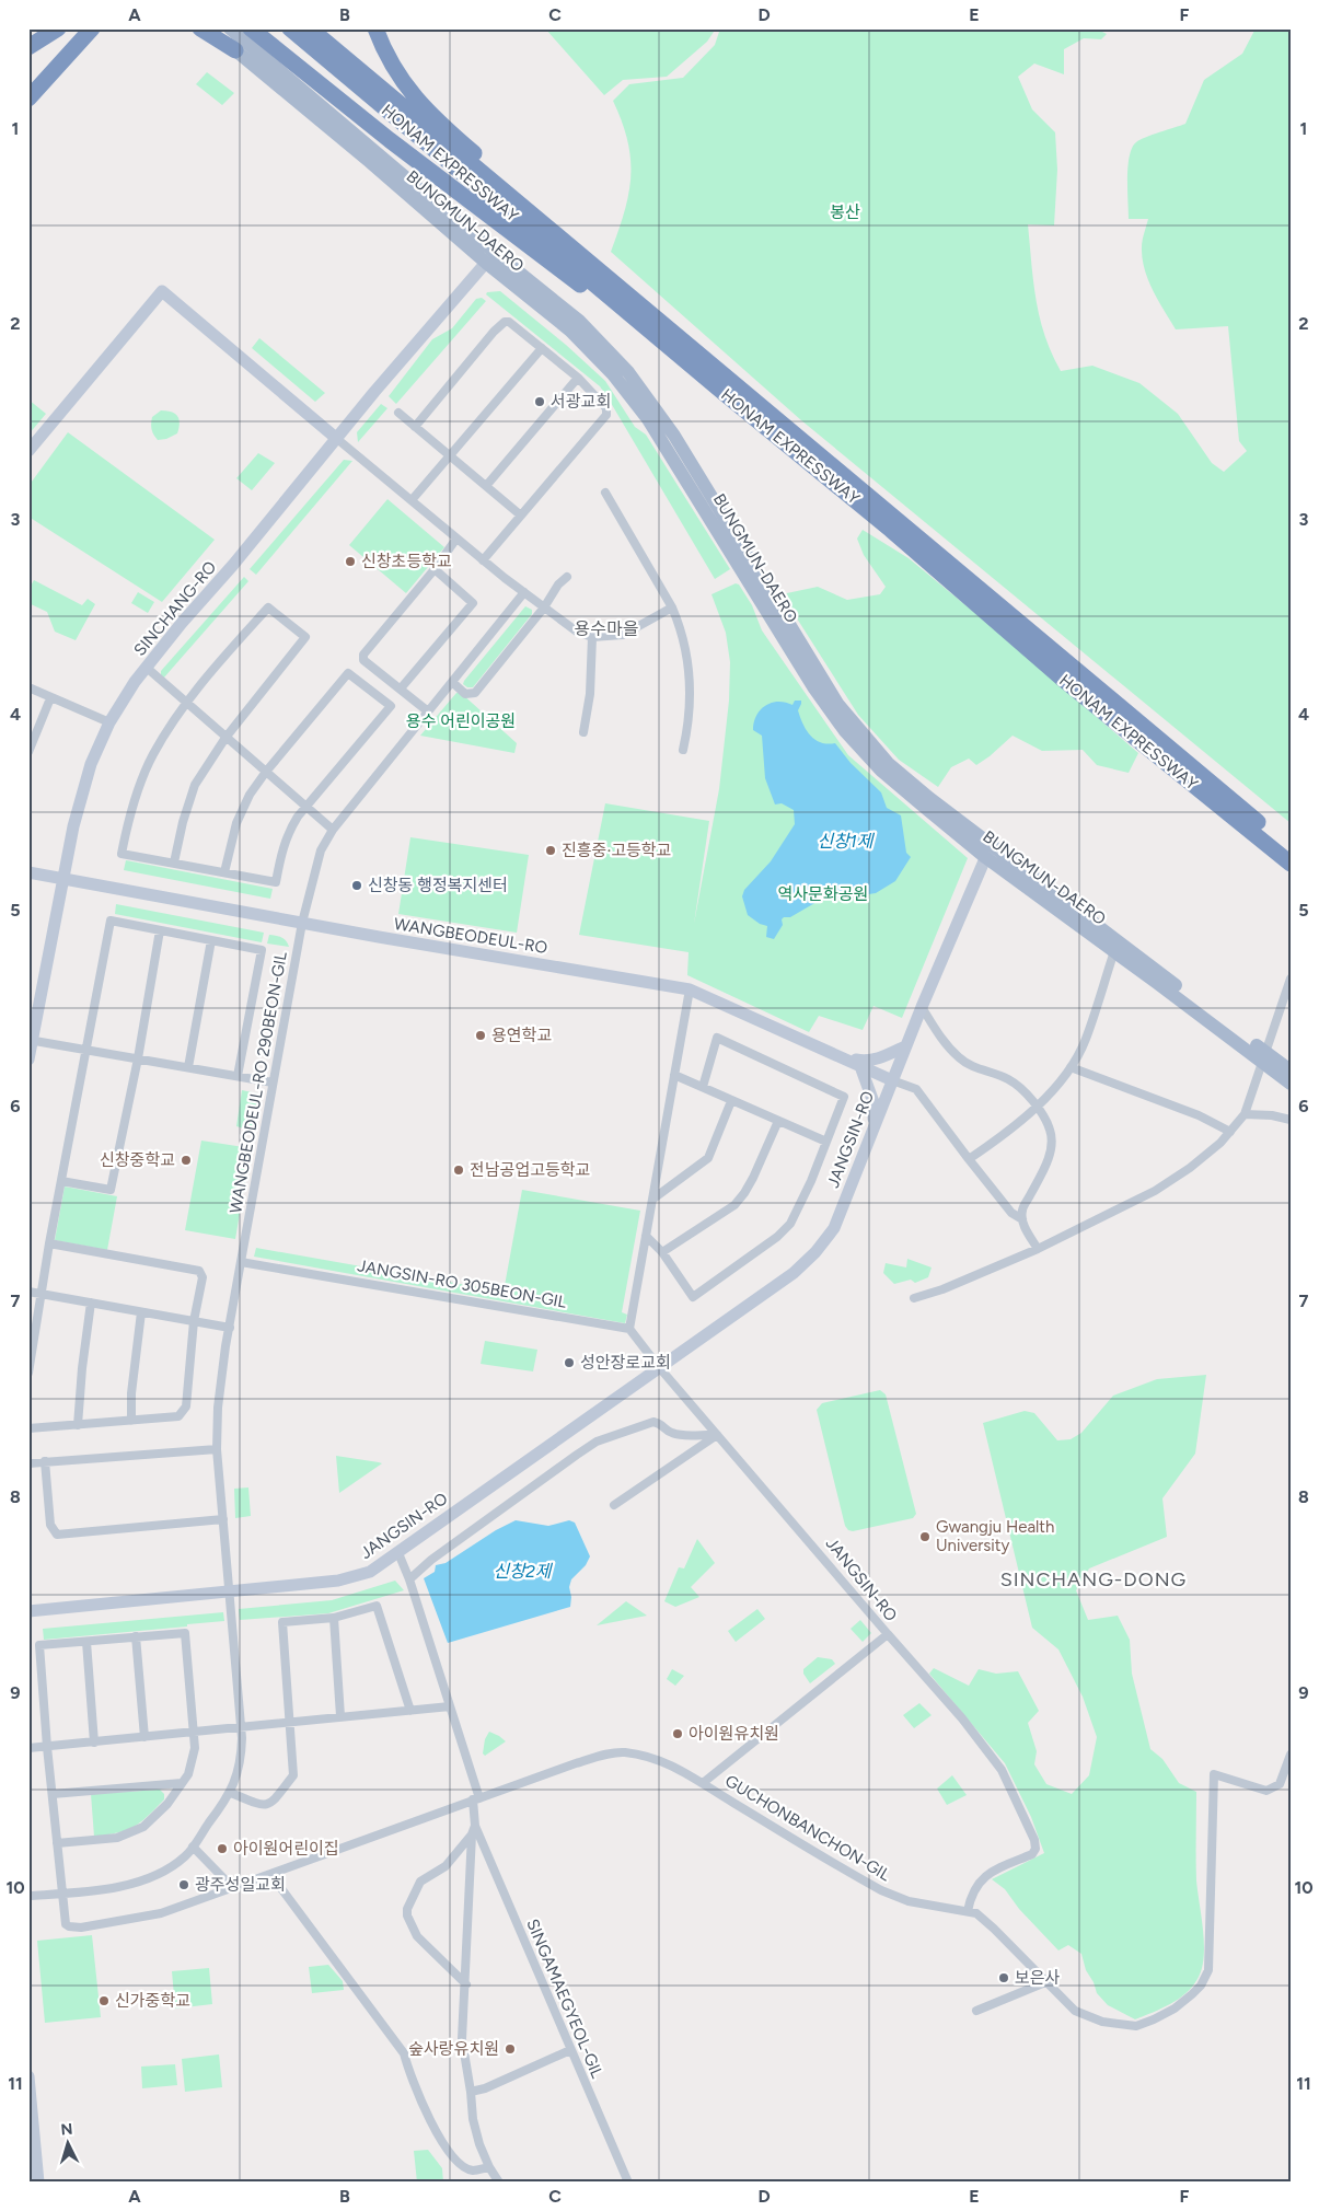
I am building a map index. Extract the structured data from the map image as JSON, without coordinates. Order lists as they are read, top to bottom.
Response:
{
  "streets": {
    "highway": ["HONAM EXPRESSWAY"],
    "main road": [
      "BUNGMUN-DAERO",
      "SINCHANG-RO",
      "WANGBEODEUL-RO",
      "JANGSIN-RO"
    ],
    "street": [
      "WANGBEODEUL-RO 290BEON-GIL",
      "JANGSIN-RO 305BEON-GIL",
      "GUCHONBANCHON-GIL",
      "SINGAMAEGYEOL-GIL"
    ]
  },
  "crossings": [
    ["BUNGMUN-DAERO", "SINCHANG-RO"],
    ["BUNGMUN-DAERO", "JANGSIN-RO"],
    ["SINCHANG-RO", "WANGBEODEUL-RO"],
    ["WANGBEODEUL-RO", "WANGBEODEUL-RO 290BEON-GIL"],
    ["WANGBEODEUL-RO", "JANGSIN-RO"],
    ["WANGBEODEUL-RO 290BEON-GIL", "JANGSIN-RO"],
    ["WANGBEODEUL-RO 290BEON-GIL", "JANGSIN-RO 305BEON-GIL"],
    ["JANGSIN-RO", "GUCHONBANCHON-GIL"],
    ["JANGSIN-RO", "SINGAMAEGYEOL-GIL"],
    ["GUCHONBANCHON-GIL", "SINGAMAEGYEOL-GIL"]
  ],
  "districts": ["용수마을", "SINCHANG-DONG"],
  "water": ["신창1제", "신창2제"],
  "parks": ["봉산", "용수 어린이공원", "역사문화공원"],
  "places": [
    "서광교회",
    "신창초등학교",
    "진흥중·고등학교",
    "신창동 행정복지센터",
    "용연학교",
    "신창중학교",
    "전남공업고등학교",
    "성안장로교회",
    "Gwangju Health University",
    "아이원유치원",
    "아이원어린이집",
    "광주성일교회",
    "보은사",
    "신가중학교",
    "숲사랑유치원"
  ],
  "north": "top",
  "grid": {
    "columns": [
      "A",
      "B",
      "C",
      "D",
      "E",
      "F"
    ],
    "rows": [
      "1",
      "2",
      "3",
      "4",
      "5",
      "6",
      "7",
      "8",
      "9",
      "10",
      "11"
    ]
  }
}
